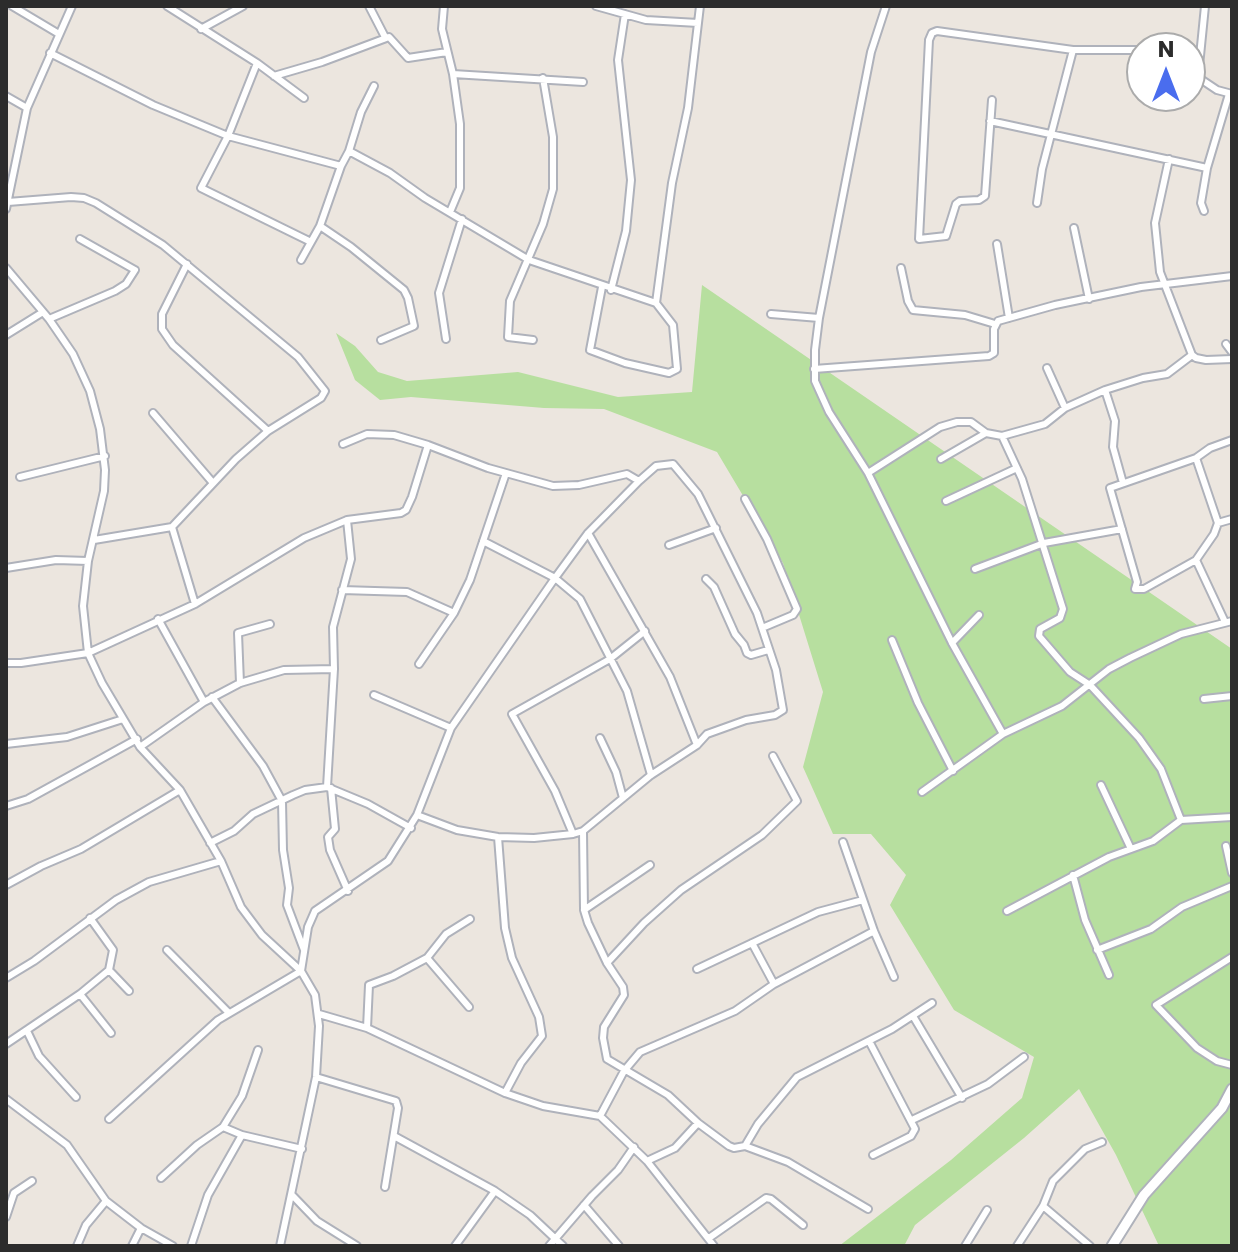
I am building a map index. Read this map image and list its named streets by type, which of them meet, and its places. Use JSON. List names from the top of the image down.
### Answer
{
  "north": "top"
}
